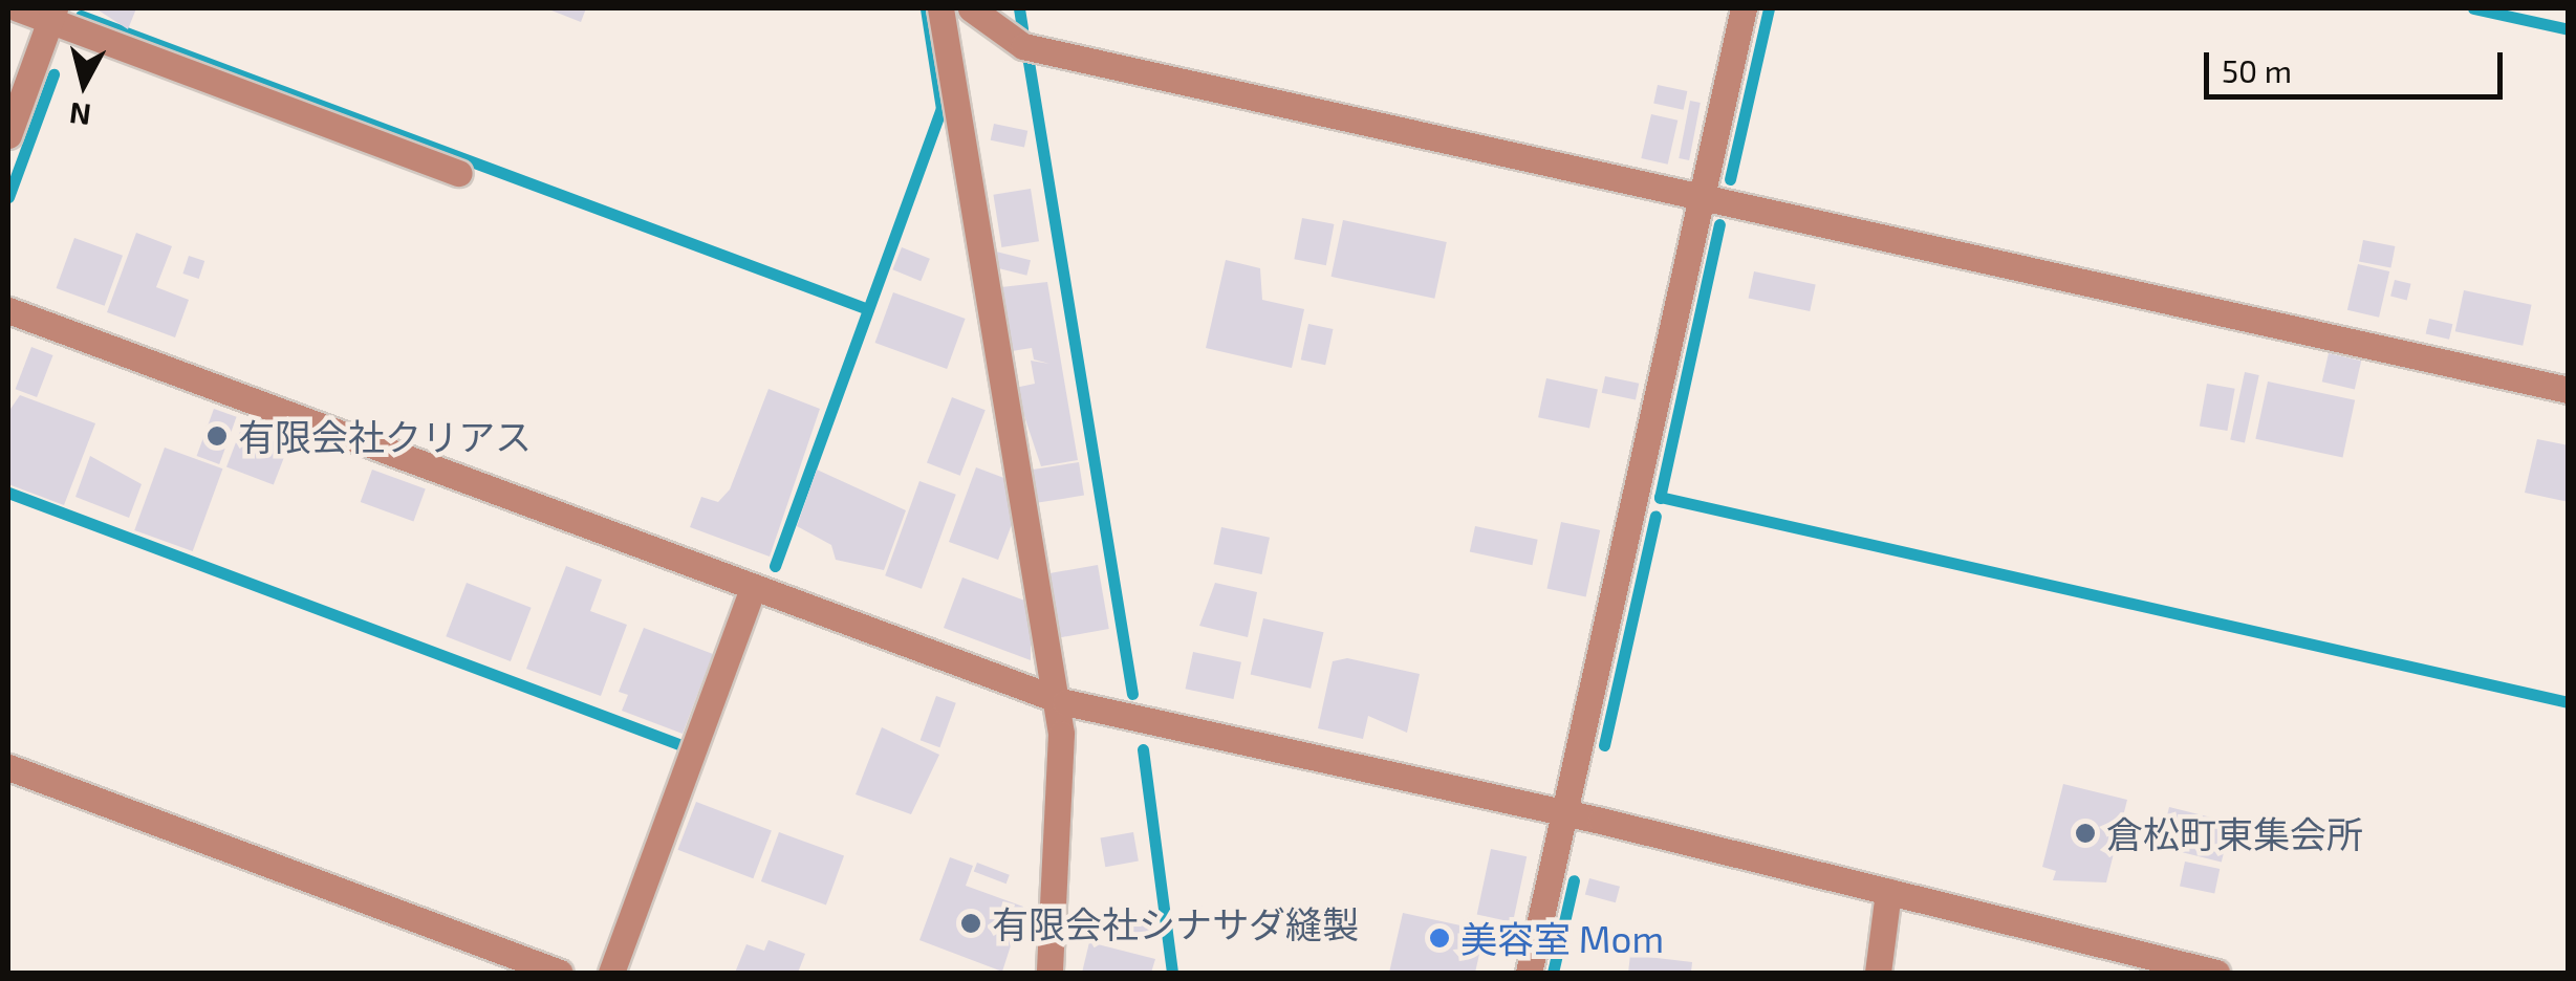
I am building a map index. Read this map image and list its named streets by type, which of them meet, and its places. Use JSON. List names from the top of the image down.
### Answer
{
  "places": [
    "有限会社クリアス",
    "倉松町東集会所",
    "有限会社シナサダ縫製",
    "美容室 Mom"
  ],
  "scale_bar": "50 m",
  "north": "bottom"
}
